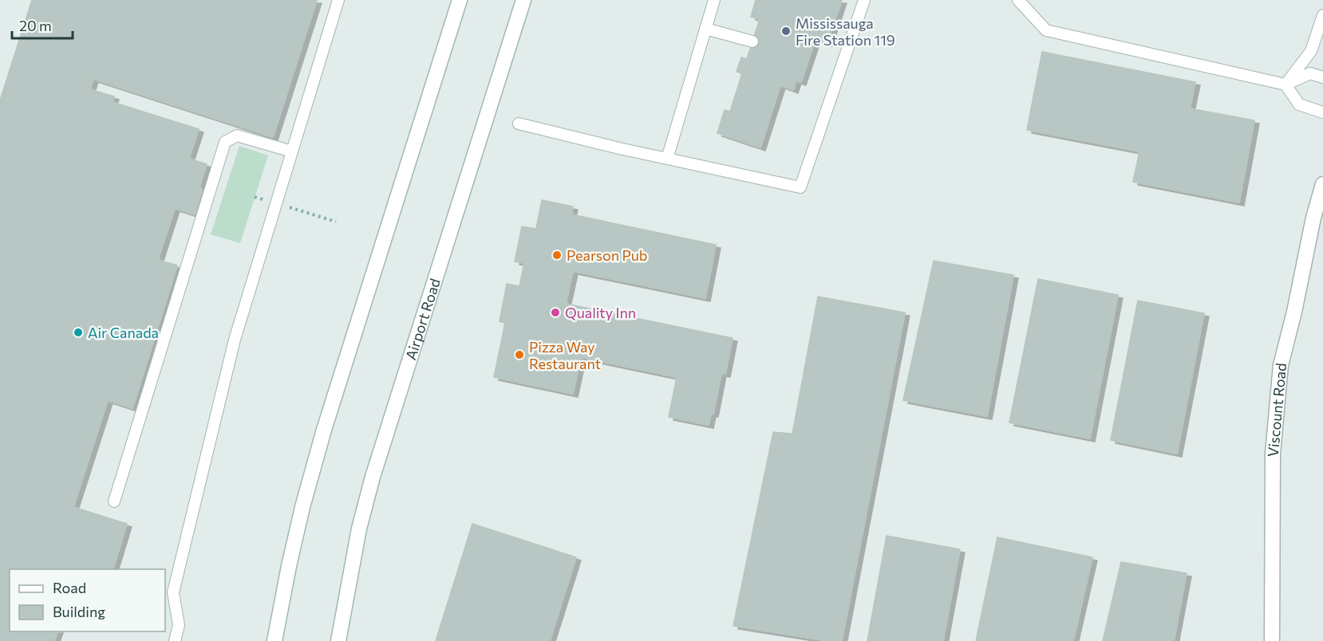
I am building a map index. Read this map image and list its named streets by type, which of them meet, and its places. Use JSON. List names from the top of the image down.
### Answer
{
  "streets": {
    "main road": ["Airport Road", "Viscount Road"]
  },
  "places": [
    "Mississauga Fire Station 119",
    "Pearson Pub",
    "Quality Inn",
    "Air Canada",
    "Pizza Way Restaurant"
  ],
  "legend": ["Road", "Building"],
  "scale_bar": "20 m"
}
